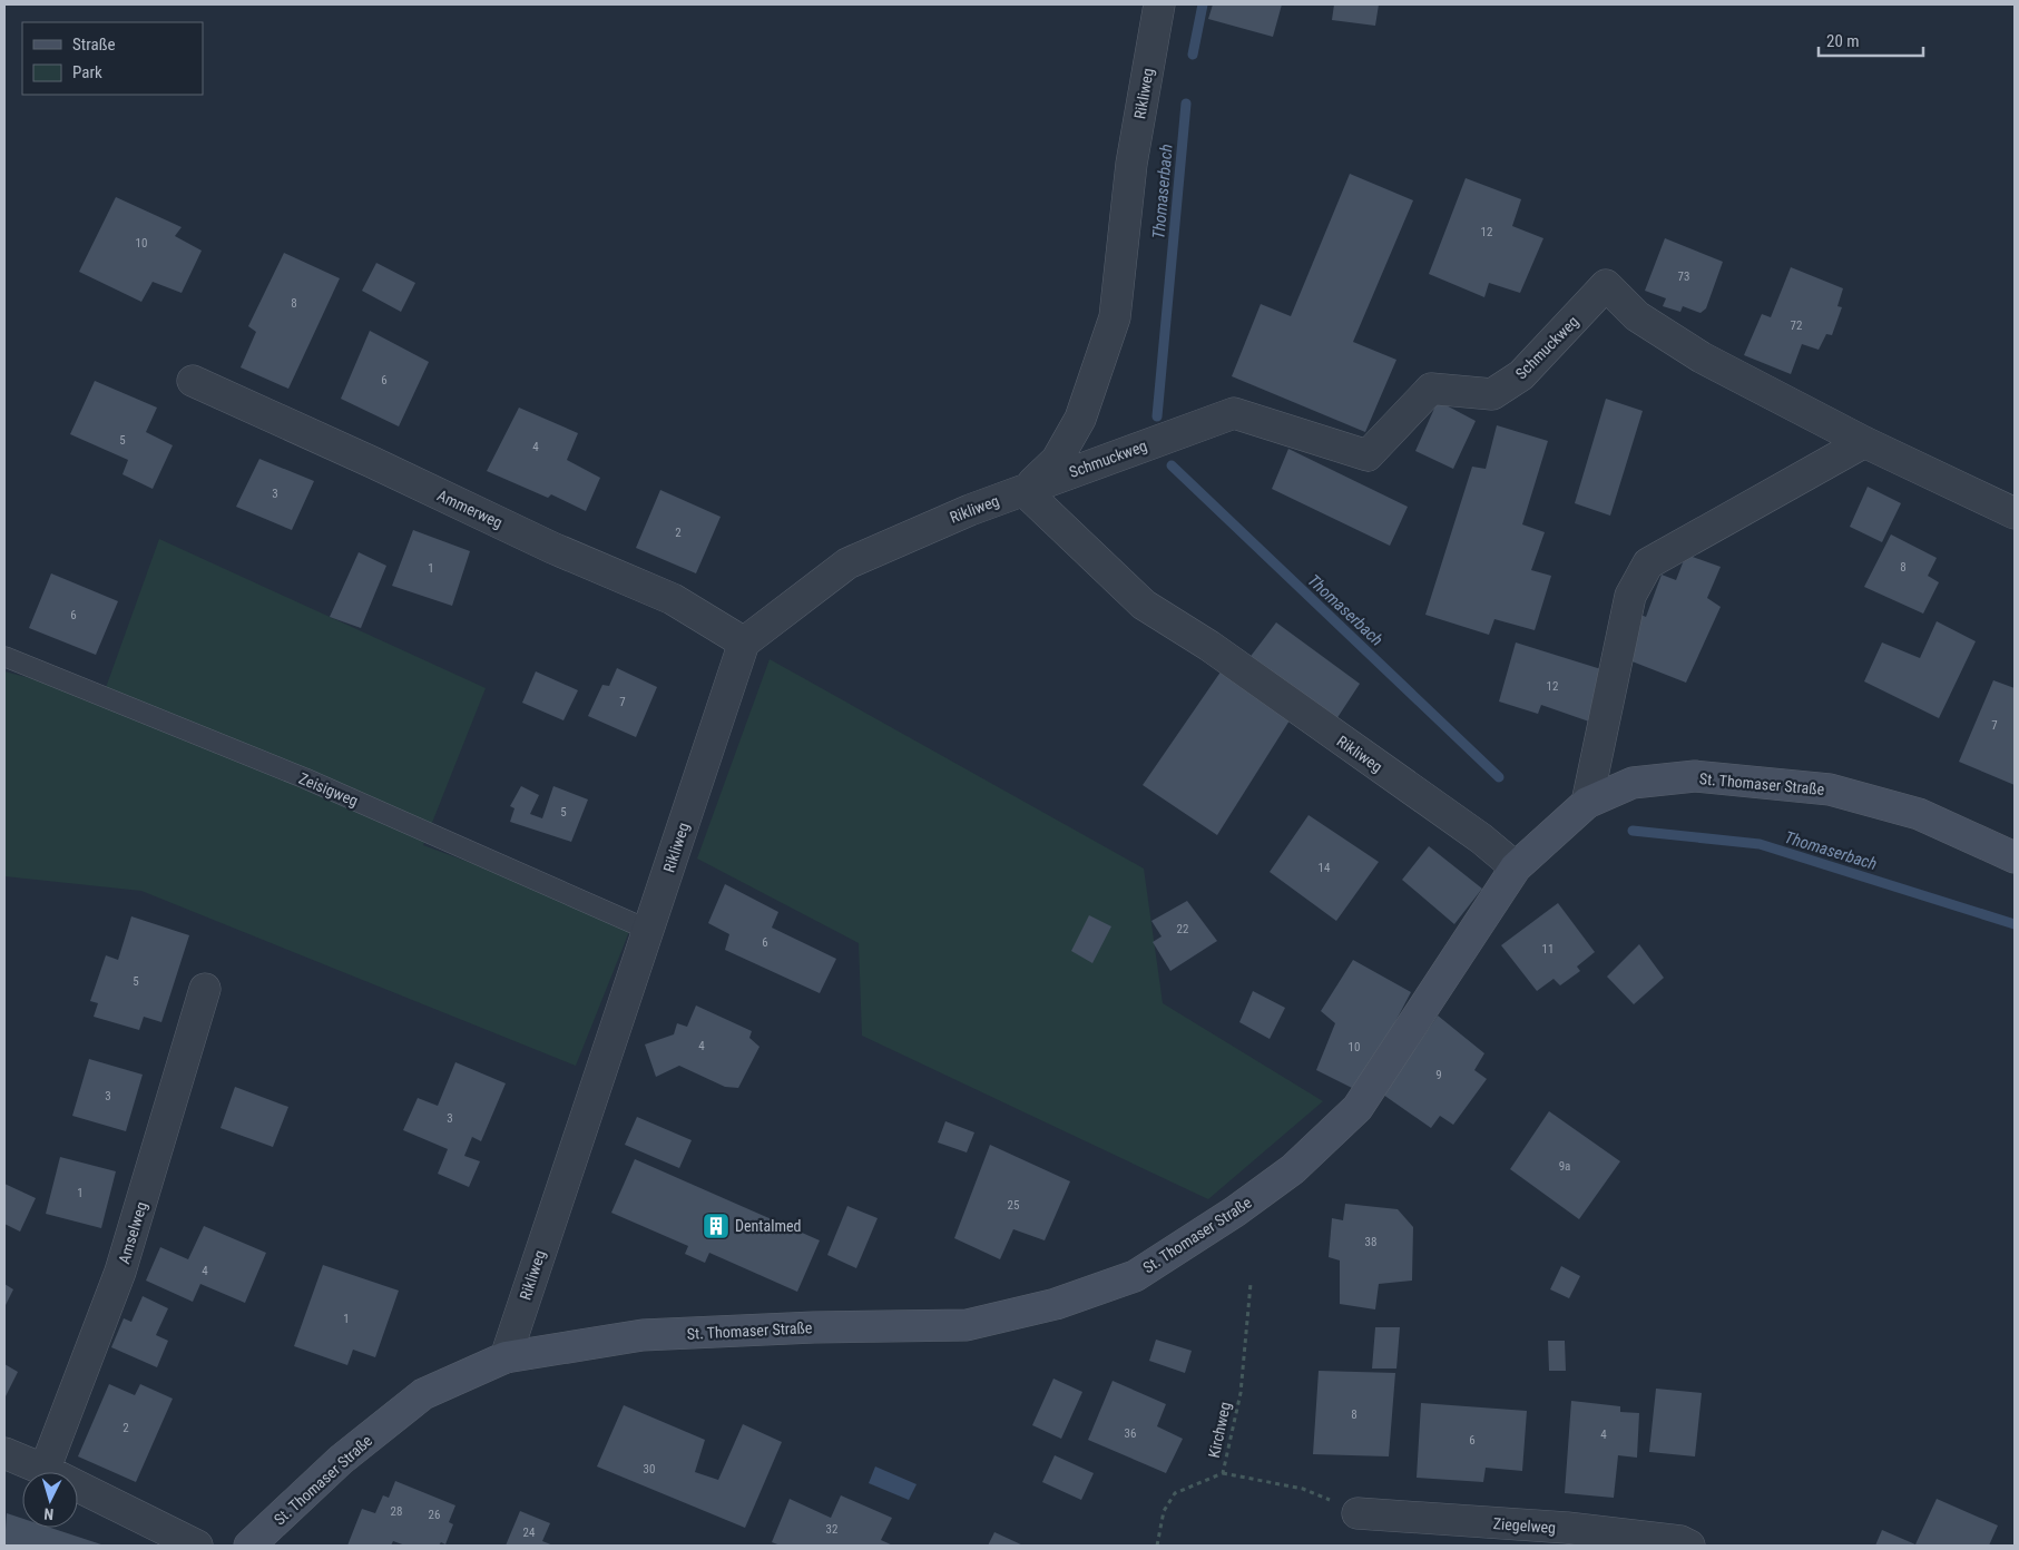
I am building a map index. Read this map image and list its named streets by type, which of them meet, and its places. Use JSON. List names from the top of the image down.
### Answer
{
  "streets": {
    "main road": ["St. Thomaser Straße"],
    "street": [
      "Rikliweg",
      "Schmuckweg",
      "Ammerweg",
      "Amselweg",
      "Ziegelweg"
    ],
    "lane": ["Zeisigweg"],
    "path": ["Kirchweg"]
  },
  "crossings": [
    ["Rikliweg", "Schmuckweg"],
    ["Rikliweg", "Ammerweg"],
    ["Rikliweg", "St. Thomaser Straße"],
    ["Rikliweg", "Zeisigweg"]
  ],
  "water": ["Thomaserbach"],
  "places": {
    "building": ["Dentalmed"]
  },
  "house_numbers": [
    "12",
    "10",
    "73",
    "8",
    "72",
    "6",
    "5",
    "4",
    "3",
    "2",
    "8",
    "1",
    "6",
    "12",
    "7",
    "7",
    "5",
    "14",
    "22",
    "6",
    "11",
    "5",
    "4",
    "10",
    "9",
    "3",
    "3",
    "9a",
    "1",
    "25",
    "38",
    "4",
    "1",
    "8",
    "2",
    "36",
    "4",
    "6",
    "30",
    "28",
    "26",
    "32",
    "24"
  ],
  "legend": ["Straße", "Park"],
  "scale_bar": "20 m",
  "north": "bottom"
}
